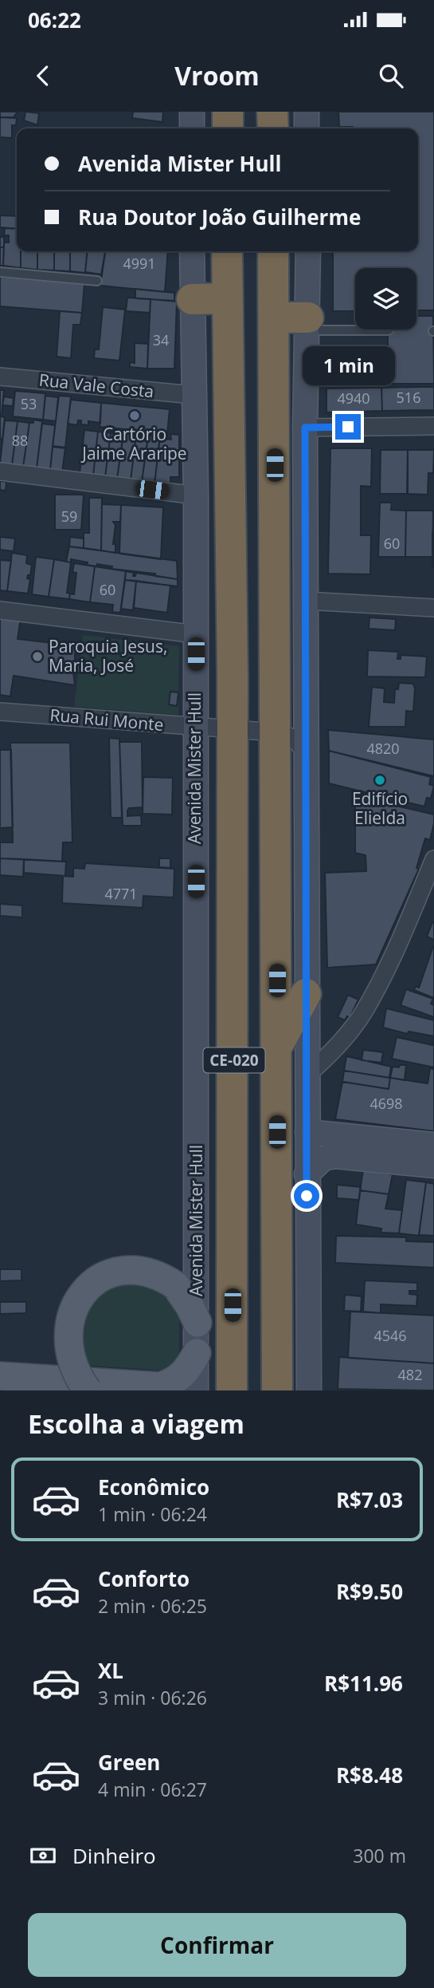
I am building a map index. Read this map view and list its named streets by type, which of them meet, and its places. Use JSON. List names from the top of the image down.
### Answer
{
  "streets": {
    "highway": ["CE-020"],
    "main road": ["Avenida Mister Hull"],
    "street": ["Rua Vale Costa", "Rua Rui Monte"]
  },
  "crossings": [
    ["Rua Vale Costa", "Avenida Mister Hull"],
    ["Rua Rui Monte", "Avenida Mister Hull"],
    ["Rua Rui Monte", "CE-020"]
  ],
  "places": ["Cartório Jaime Araripe", "Paroquia Jesus, Maria, José", "Edifício Elielda"],
  "house_numbers": [
    "4991",
    "34",
    "516",
    "4940",
    "53",
    "88",
    "59",
    "60",
    "60",
    "4820",
    "4771",
    "4698",
    "4546",
    "482"
  ],
  "page": {
    "status": "06:22",
    "header": "Vroom",
    "banner": ["Avenida Mister Hull", "Rua Doutor João Guilherme"],
    "bubble": "1 min",
    "heading": "Escolha a viagem",
    "list": [
      {
        "name": "Econômico",
        "note": "1 min · 06:24",
        "value": "R$7.03"
      },
      {
        "name": "Conforto",
        "note": "2 min · 06:25",
        "value": "R$9.50"
      },
      {
        "name": "XL",
        "note": "3 min · 06:26",
        "value": "R$11.96"
      },
      {
        "name": "Green",
        "note": "4 min · 06:27",
        "value": "R$8.48"
      }
    ],
    "pay": ["Dinheiro", "300 m"],
    "buttons": "Confirmar"
  }
}
